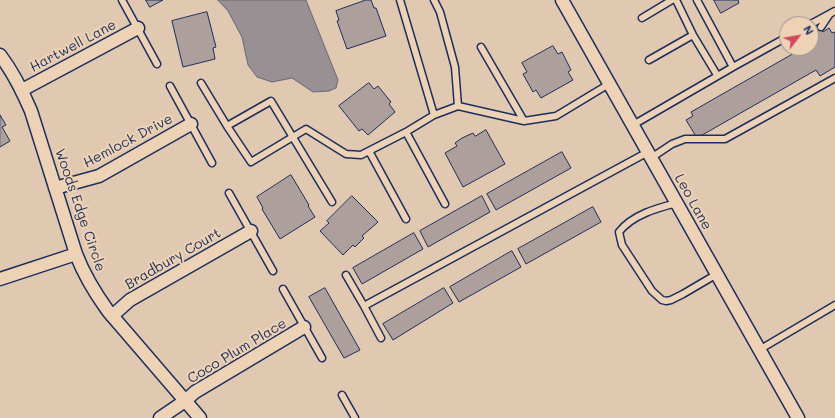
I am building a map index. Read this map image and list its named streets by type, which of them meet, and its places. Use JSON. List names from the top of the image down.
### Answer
{
  "streets": {
    "street": [
      "Hartwell Lane",
      "Hemlock Drive",
      "Leo Lane",
      "Woods Edge Circle",
      "Bradbury Court",
      "Coco Plum Place"
    ]
  },
  "crossings": [
    ["Hartwell Lane", "Woods Edge Circle"],
    ["Hemlock Drive", "Woods Edge Circle"],
    ["Woods Edge Circle", "Bradbury Court"],
    ["Woods Edge Circle", "Coco Plum Place"]
  ],
  "north": "top right"
}
